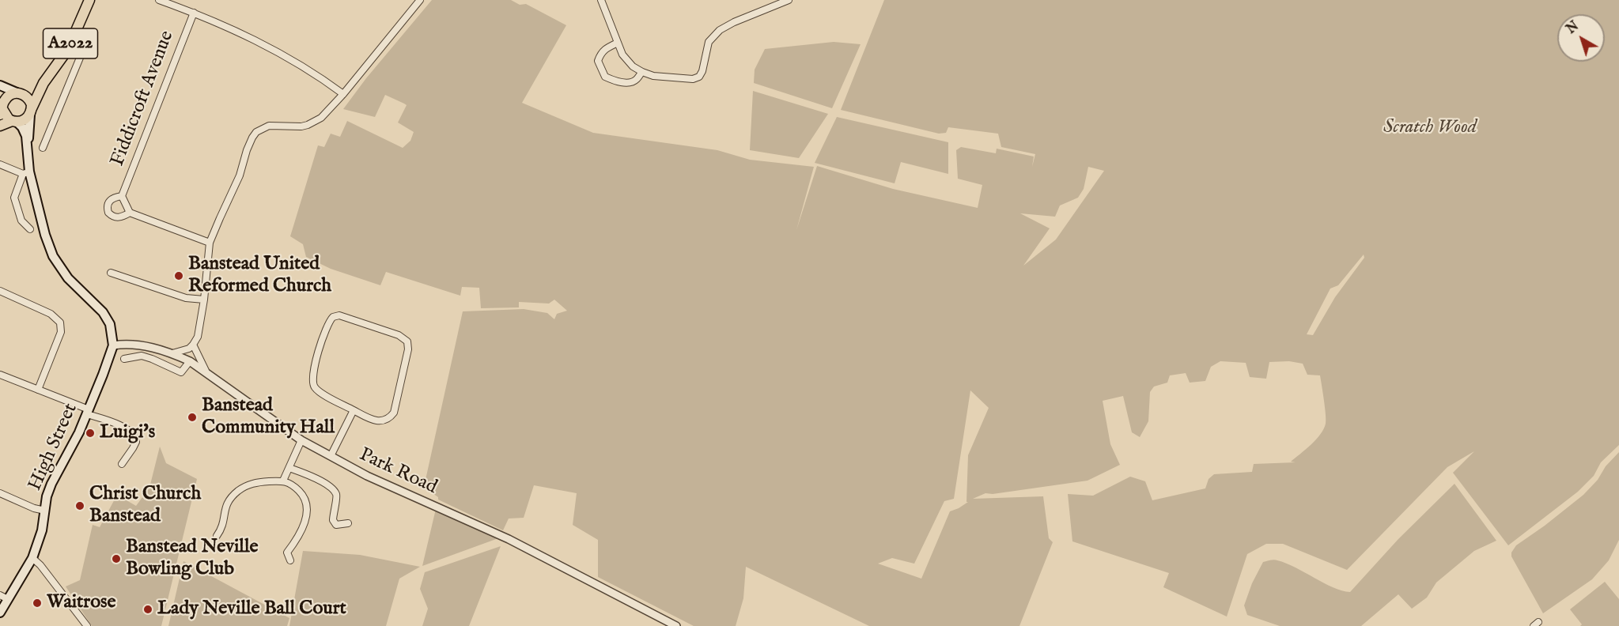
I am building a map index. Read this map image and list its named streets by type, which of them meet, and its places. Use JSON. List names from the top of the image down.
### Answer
{
  "streets": {
    "main road": ["A2022", "High Street"],
    "street": ["Fiddicroft Avenue", "Park Road"]
  },
  "crossings": [
    ["High Street", "Park Road"]
  ],
  "parks": ["Scratch Wood"],
  "places": [
    "Banstead United Reformed Church",
    "Banstead Community Hall",
    "Luigi's",
    "Christ Church Banstead",
    "Banstead Neville Bowling Club",
    "Waitrose",
    "Lady Neville Ball Court"
  ],
  "north": "top left"
}
